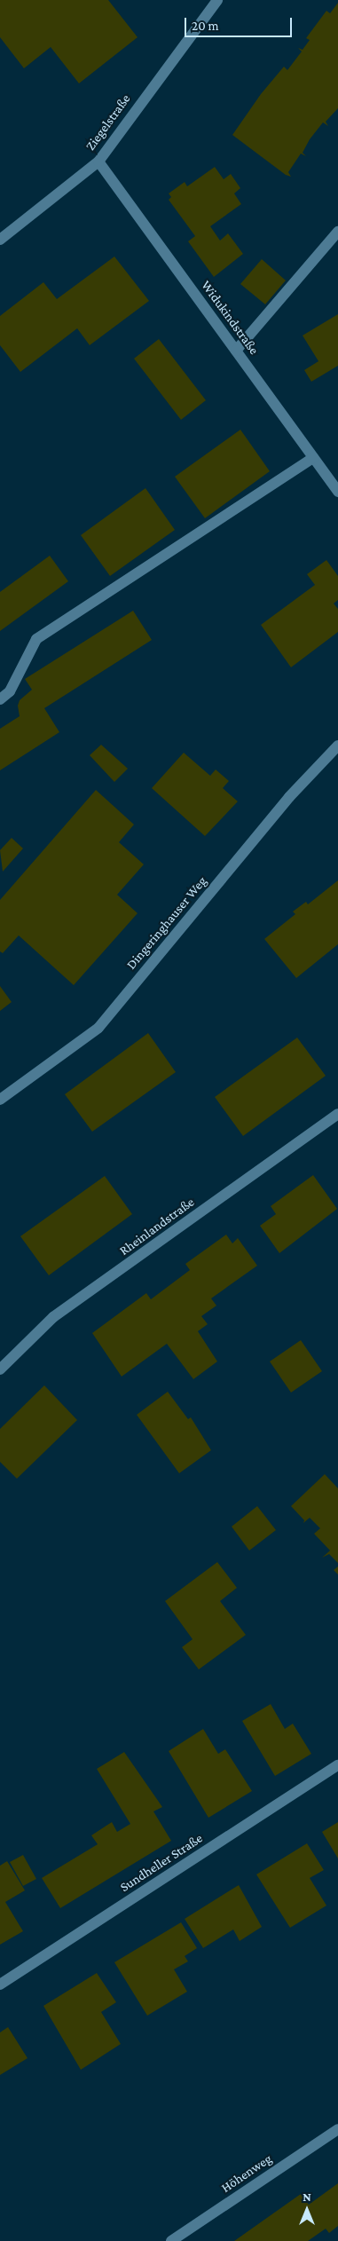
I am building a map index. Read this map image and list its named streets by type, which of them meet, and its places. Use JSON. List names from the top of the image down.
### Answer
{
  "streets": {
    "street": [
      "Ziegelstraße",
      "Widukindstraße",
      "Dingeringhauser Weg",
      "Rheinlandstraße",
      "Sundheller Straße",
      "Höhenweg"
    ]
  },
  "crossings": [
    ["Ziegelstraße", "Widukindstraße"]
  ],
  "scale_bar": "20 m",
  "north": "top"
}
